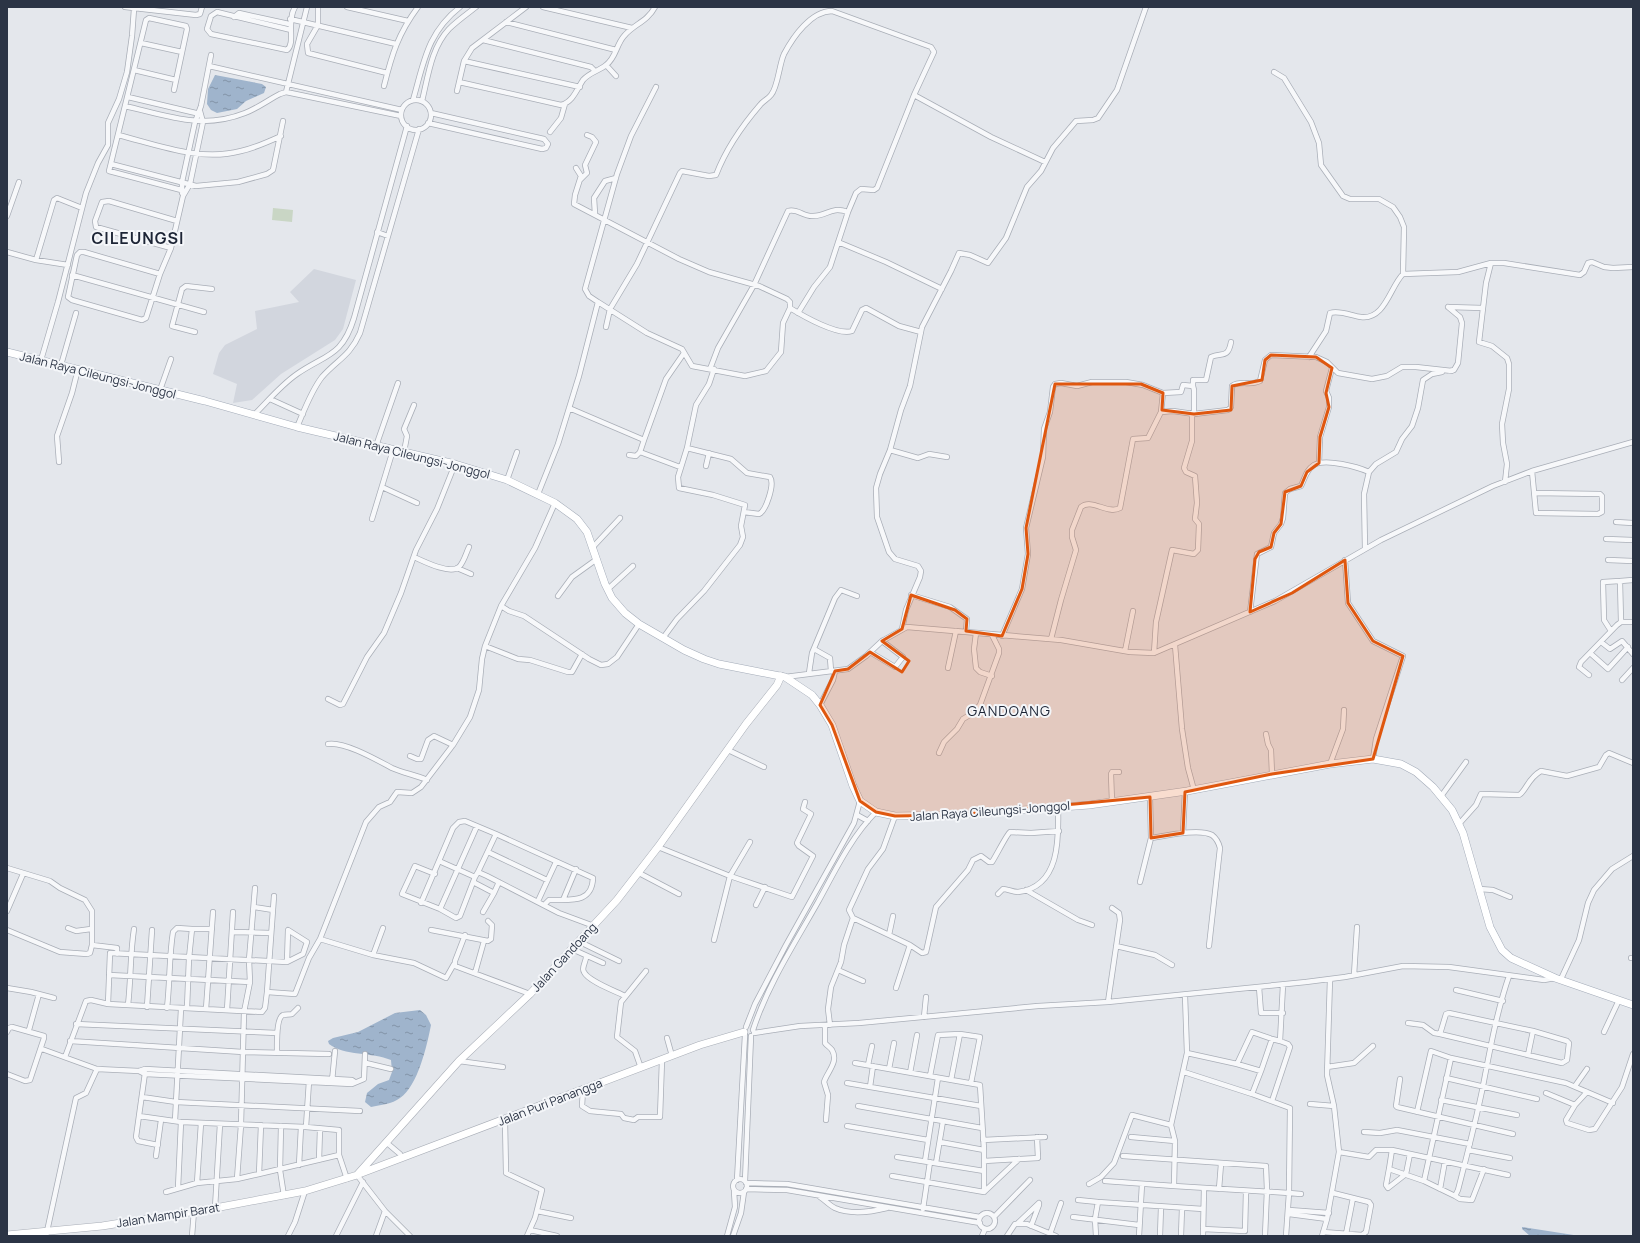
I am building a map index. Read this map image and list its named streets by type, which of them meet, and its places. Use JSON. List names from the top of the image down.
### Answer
{
  "streets": {
    "main road": [
      "Jalan Raya Cileungsi-Jonggol",
      "Jalan Gandoang",
      "Jalan Puri Panangga",
      "Jalan Mampir Barat"
    ]
  },
  "crossings": [
    ["Jalan Raya Cileungsi-Jonggol", "Jalan Gandoang"],
    ["Jalan Gandoang", "Jalan Puri Panangga"],
    ["Jalan Gandoang", "Jalan Mampir Barat"]
  ],
  "districts": ["CILEUNGSI", "GANDOANG"]
}
